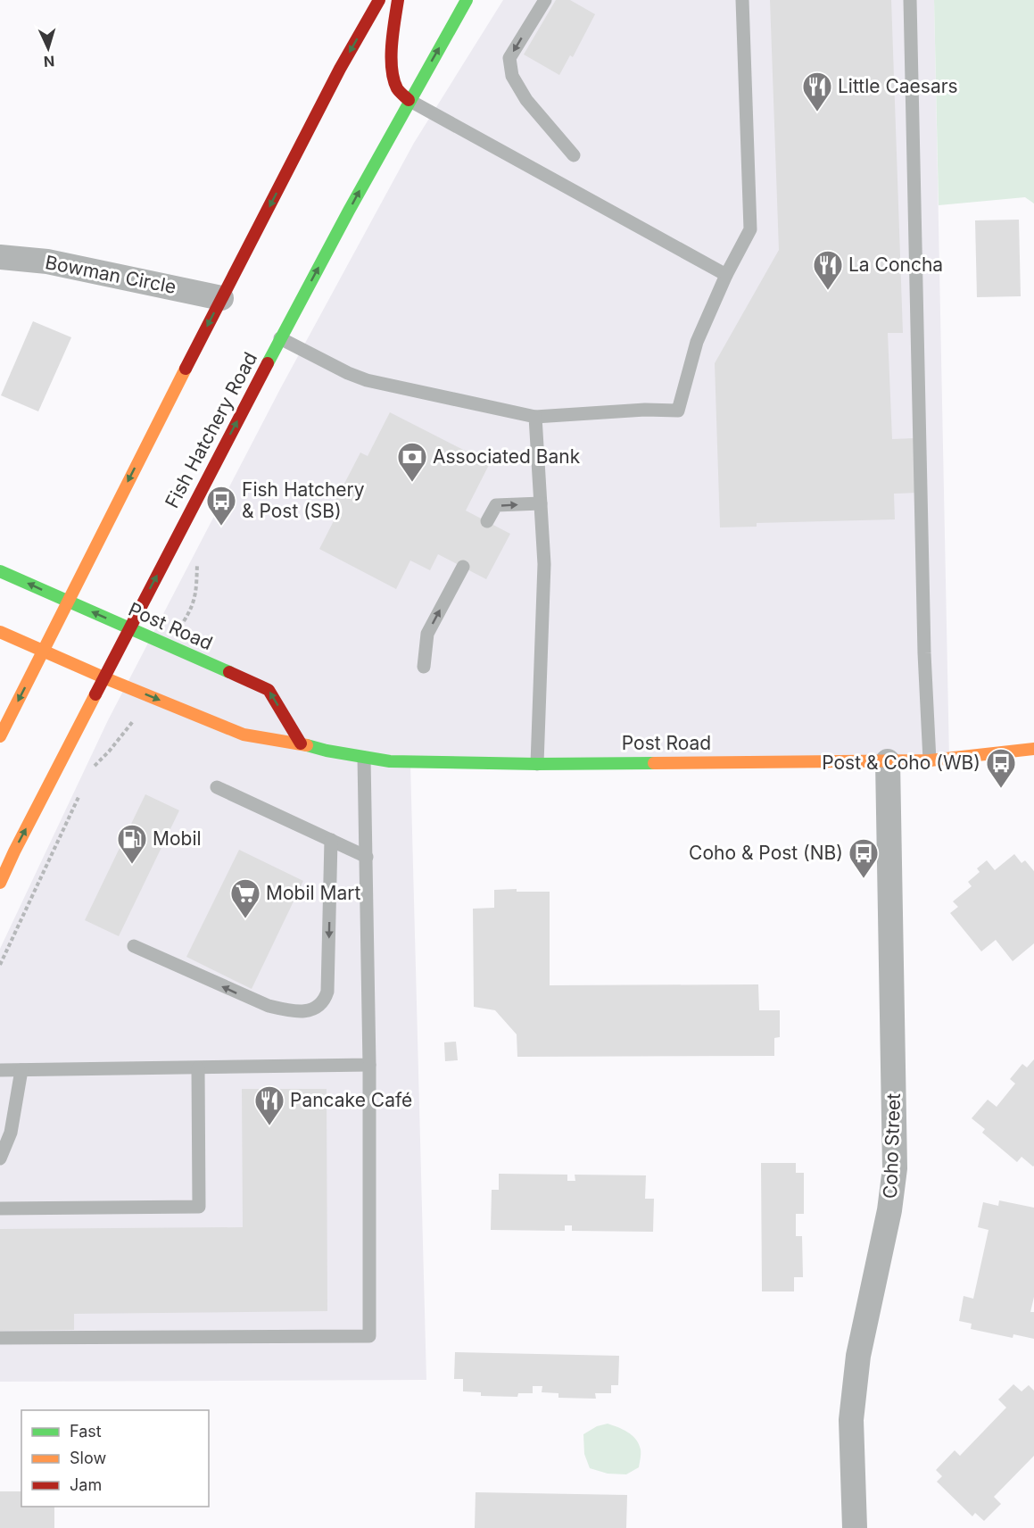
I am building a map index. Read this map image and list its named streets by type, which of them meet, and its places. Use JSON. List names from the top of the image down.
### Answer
{
  "streets": {
    "main road": ["Fish Hatchery Road", "Post Road"],
    "street": ["Bowman Circle", "Coho Street"]
  },
  "crossings": [
    ["Fish Hatchery Road", "Post Road"],
    ["Post Road", "Coho Street"]
  ],
  "places": {
    "restaurant": ["Little Caesars", "La Concha", "Pancake Café"],
    "bank": ["Associated Bank"],
    "bus stop": ["Fish Hatchery & Post (SB)", "Post & Coho (WB)", "Coho & Post (NB)"],
    "fuel station": ["Mobil"],
    "supermarket": ["Mobil Mart"]
  },
  "legend": ["Fast", "Slow", "Jam"],
  "north": "bottom"
}
